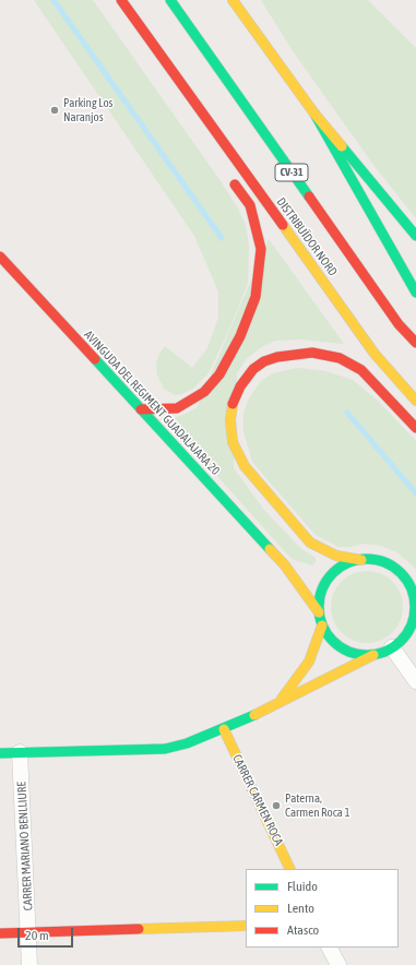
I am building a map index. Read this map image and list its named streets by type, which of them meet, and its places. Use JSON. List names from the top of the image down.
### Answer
{
  "streets": {
    "main road": [
      "CV-31",
      "DISTRIBUÏDOR NORD",
      "AVINGUDA DEL REGIMENT GUADALAJARA 20",
      "CARRER CARMEN ROCA"
    ],
    "street": ["CARRER MARIANO BENLLIURE"]
  },
  "places": ["Parking Los Naranjos", "Paterna, Carmen Roca 1"],
  "legend": ["Fluido", "Lento", "Atasco"],
  "scale_bar": "20 m"
}
